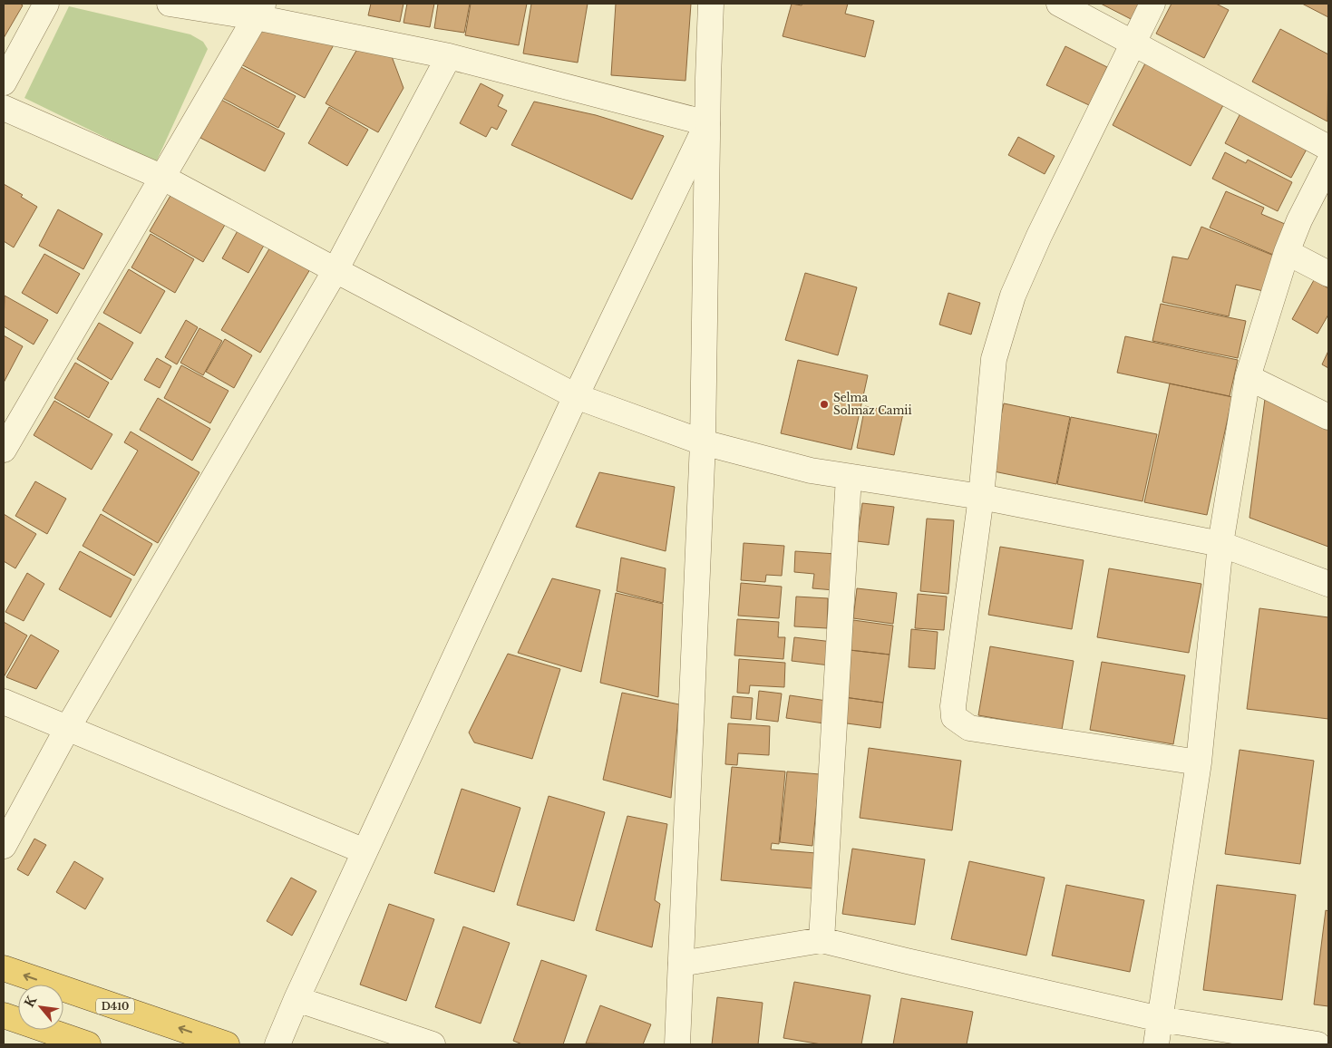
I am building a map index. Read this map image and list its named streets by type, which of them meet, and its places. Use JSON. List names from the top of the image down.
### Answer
{
  "streets": {
    "highway": ["D410"]
  },
  "places": ["Selma Solmaz Camii"],
  "north": "top left"
}
